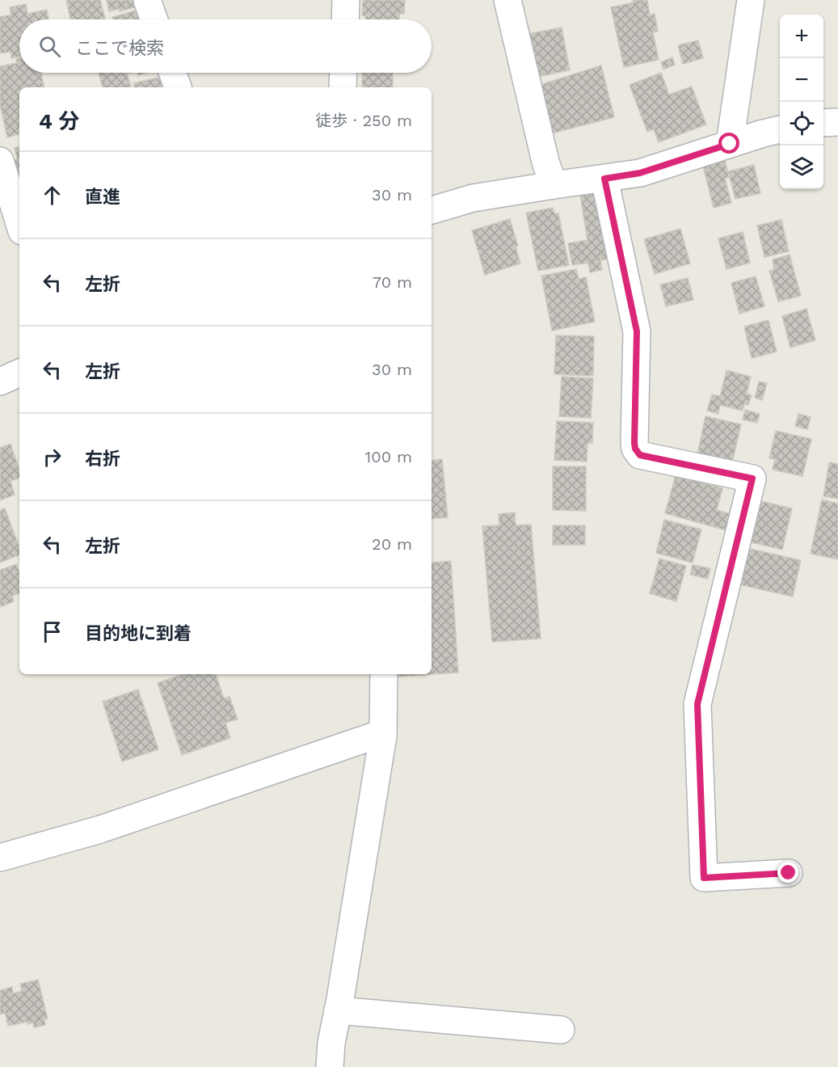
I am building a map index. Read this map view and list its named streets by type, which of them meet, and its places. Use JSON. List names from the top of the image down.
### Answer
{
  "page": {
    "map_buttons": ["+", "−"],
    "search": "ここで検索",
    "heading": ["4 分", "徒歩 · 250 m"],
    "list": [
      ["直進", "30 m"],
      ["左折", "70 m"],
      ["左折", "30 m"],
      ["右折", "100 m"],
      ["左折", "20 m"],
      "目的地に到着"
    ]
  }
}
